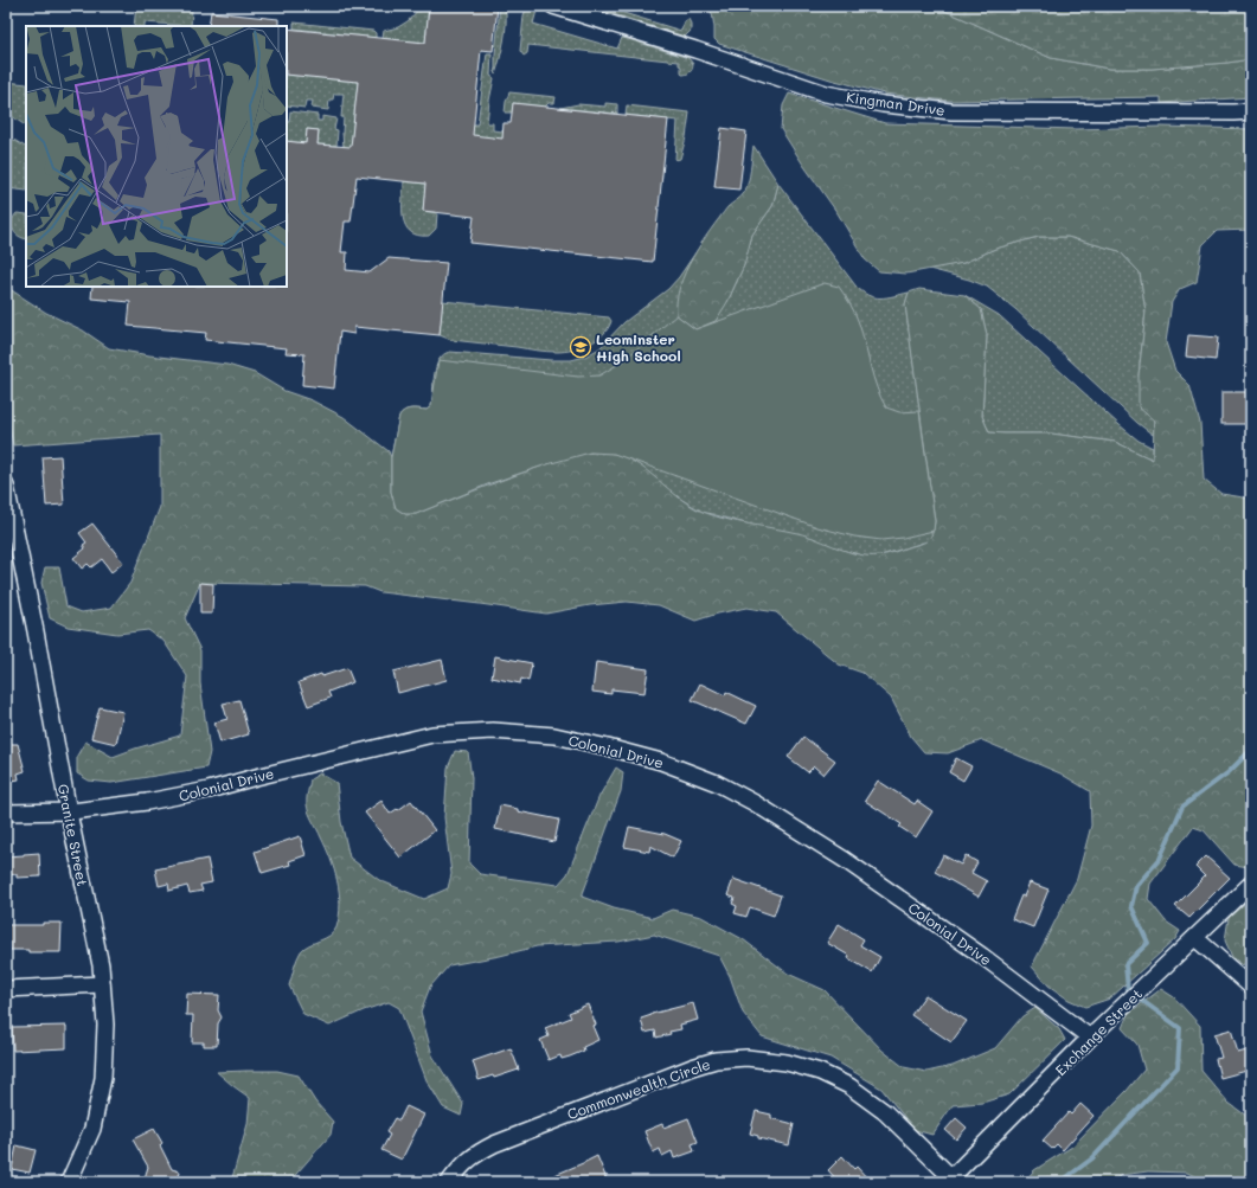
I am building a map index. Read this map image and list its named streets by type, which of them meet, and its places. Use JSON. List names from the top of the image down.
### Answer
{
  "streets": {
    "street": [
      "Kingman Drive",
      "Colonial Drive",
      "Granite Street",
      "Exchange Street",
      "Commonwealth Circle"
    ]
  },
  "crossings": [
    ["Colonial Drive", "Granite Street"],
    ["Colonial Drive", "Exchange Street"],
    ["Exchange Street", "Commonwealth Circle"]
  ],
  "places": {
    "school or university": ["Leominster High School"]
  }
}
